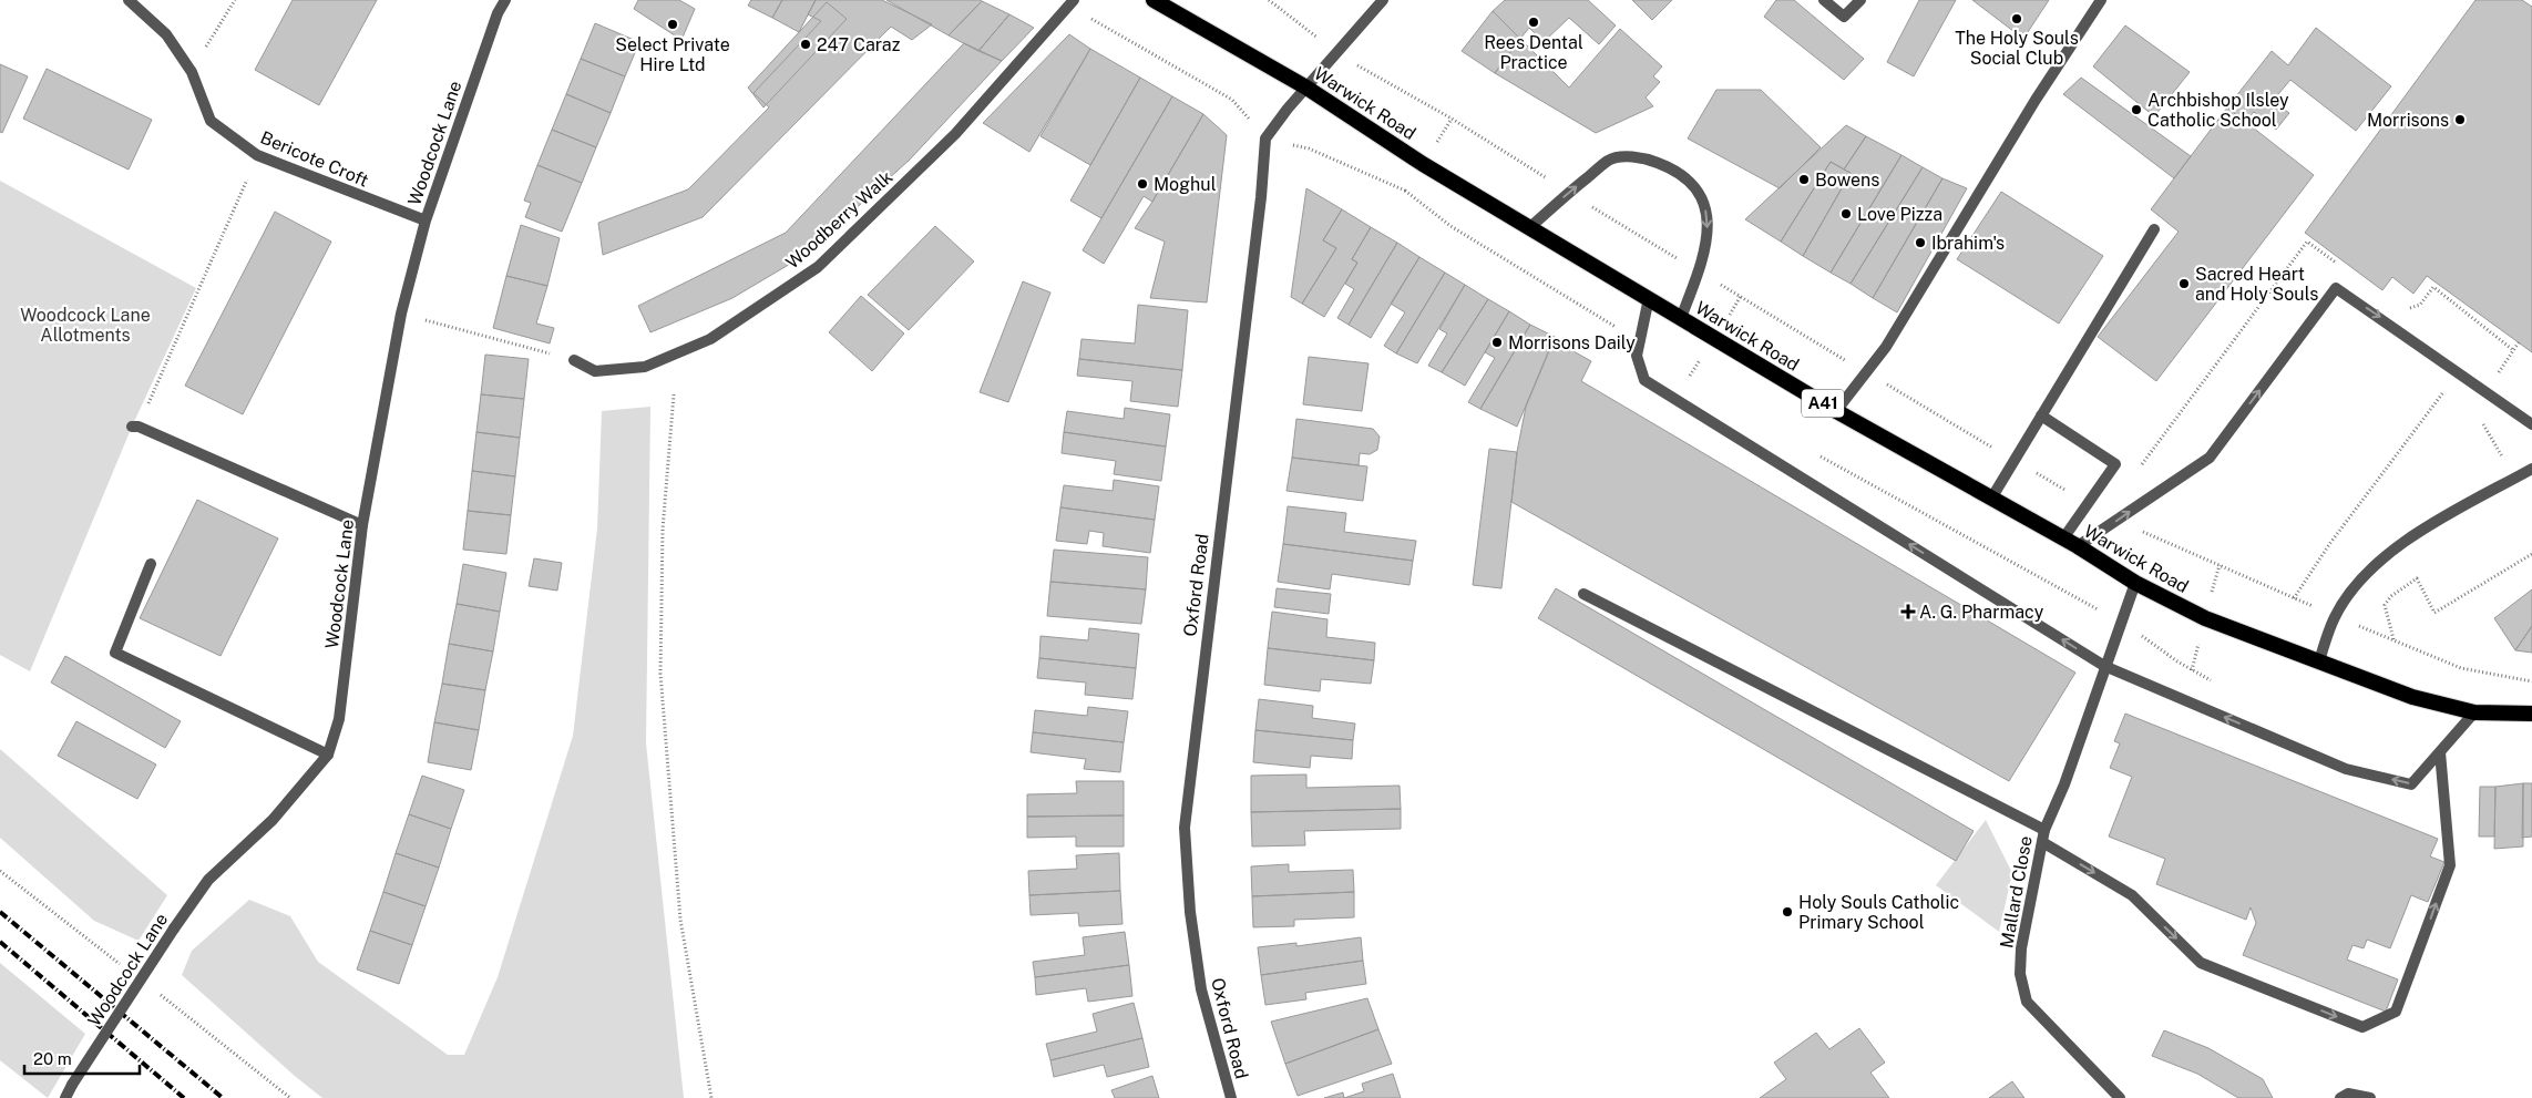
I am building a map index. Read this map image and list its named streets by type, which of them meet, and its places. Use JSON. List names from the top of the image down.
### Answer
{
  "streets": {
    "highway": ["Warwick Road", "A41"],
    "street": [
      "Woodcock Lane",
      "Bericote Croft",
      "Woodberry Walk",
      "Oxford Road",
      "Mallard Close"
    ]
  },
  "crossings": [
    ["Warwick Road", "Mallard Close"],
    ["Woodcock Lane", "Bericote Croft"]
  ],
  "parks": ["Woodcock Lane Allotments"],
  "places": {
    "other": [
      "The Holy Souls Social Club",
      "Rees Dental Practice",
      "Select Private Hire Ltd",
      "247 Caraz",
      "Archbishop Ilsley Catholic School",
      "Morrisons",
      "Bowens",
      "Moghul",
      "Love Pizza",
      "Ibrahim's",
      "Sacred Heart and Holy Souls",
      "Morrisons Daily",
      "Holy Souls Catholic Primary School"
    ],
    "health": ["A. G. Pharmacy"]
  },
  "scale_bar": "20 m"
}
